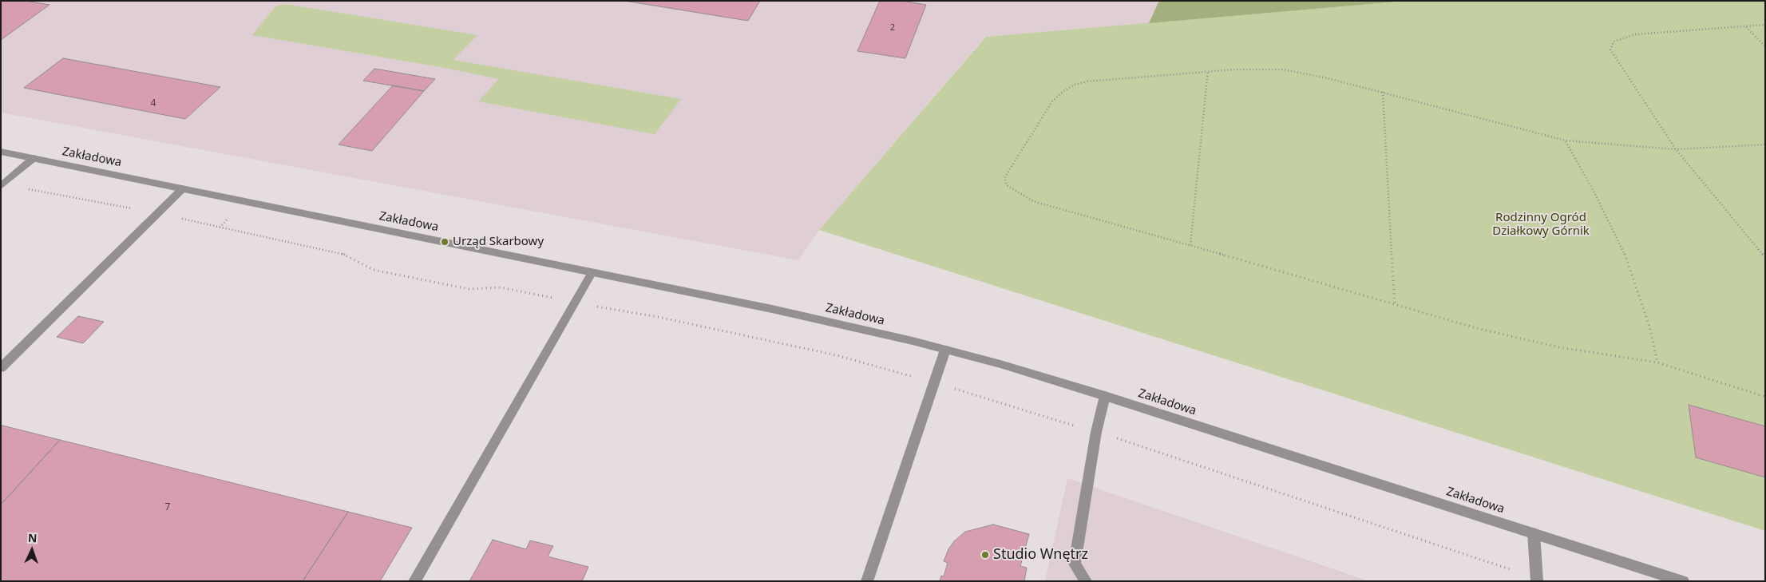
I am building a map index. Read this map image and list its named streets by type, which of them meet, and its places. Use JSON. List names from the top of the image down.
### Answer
{
  "streets": {
    "street": ["Zakładowa"]
  },
  "parks": ["Rodzinny Ogród Działkowy Górnik"],
  "places": ["Urząd Skarbowy", "Studio Wnętrz"],
  "house_numbers": ["2", "4", "7"],
  "north": "top"
}
